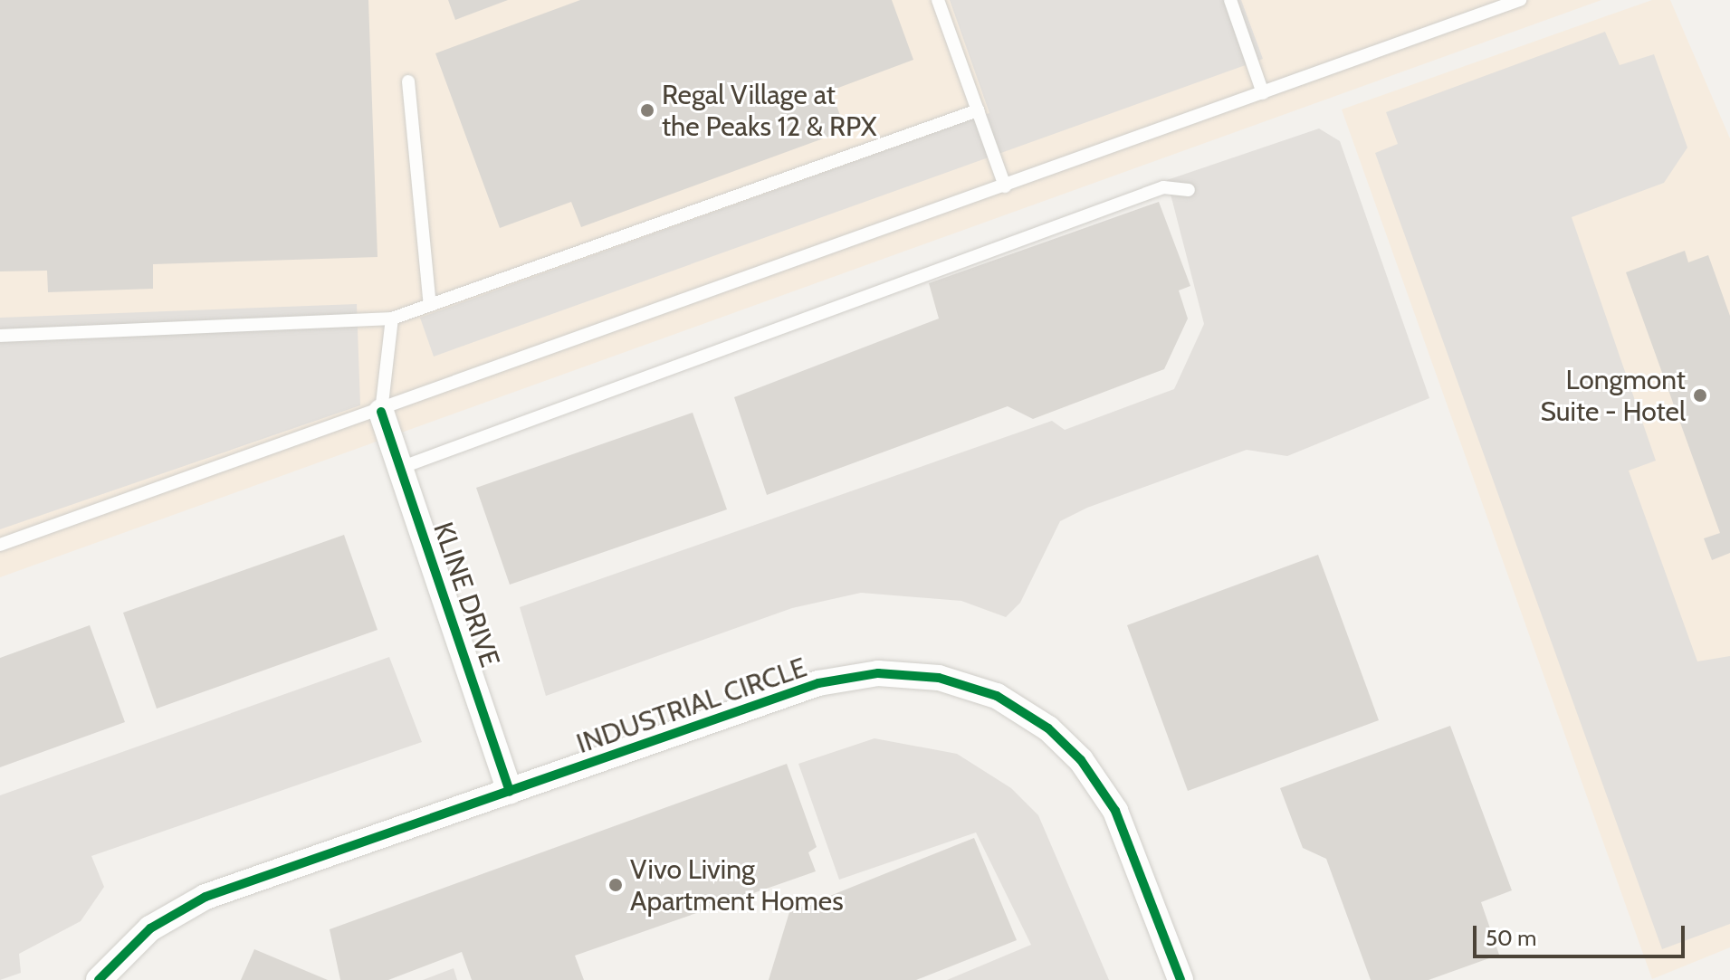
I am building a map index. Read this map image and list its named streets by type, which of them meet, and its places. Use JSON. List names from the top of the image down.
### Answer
{
  "streets": {
    "street": ["KLINE DRIVE", "INDUSTRIAL CIRCLE"]
  },
  "crossings": [
    ["KLINE DRIVE", "INDUSTRIAL CIRCLE"]
  ],
  "places": ["Regal Village at the Peaks 12 & RPX", "Longmont Suite - Hotel", "Vivo Living Apartment Homes"],
  "scale_bar": "50 m"
}
